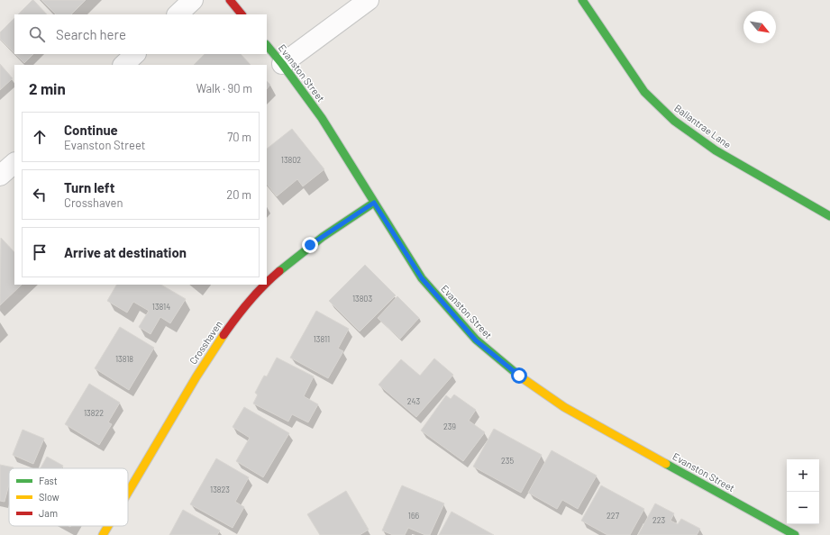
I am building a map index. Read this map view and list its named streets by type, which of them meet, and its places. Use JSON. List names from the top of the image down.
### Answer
{
  "streets": {
    "street": ["Evanston Street", "Ballantrae Lane", "Crosshaven"]
  },
  "crossings": [
    ["Evanston Street", "Crosshaven"]
  ],
  "house_numbers": [
    "13802",
    "13803",
    "13814",
    "13811",
    "13818",
    "243",
    "13822",
    "239",
    "235",
    "13823",
    "166",
    "227",
    "223"
  ],
  "legend": ["Fast", "Slow", "Jam"],
  "north": "bottom right",
  "page": {
    "search": "Search here",
    "heading": ["2 min", "Walk · 90 m"],
    "list": [
      ["Continue", "Evanston Street", "70 m"],
      ["Turn left", "Crosshaven", "20 m"],
      "Arrive at destination"
    ],
    "map_buttons": ["+", "−"]
  }
}
